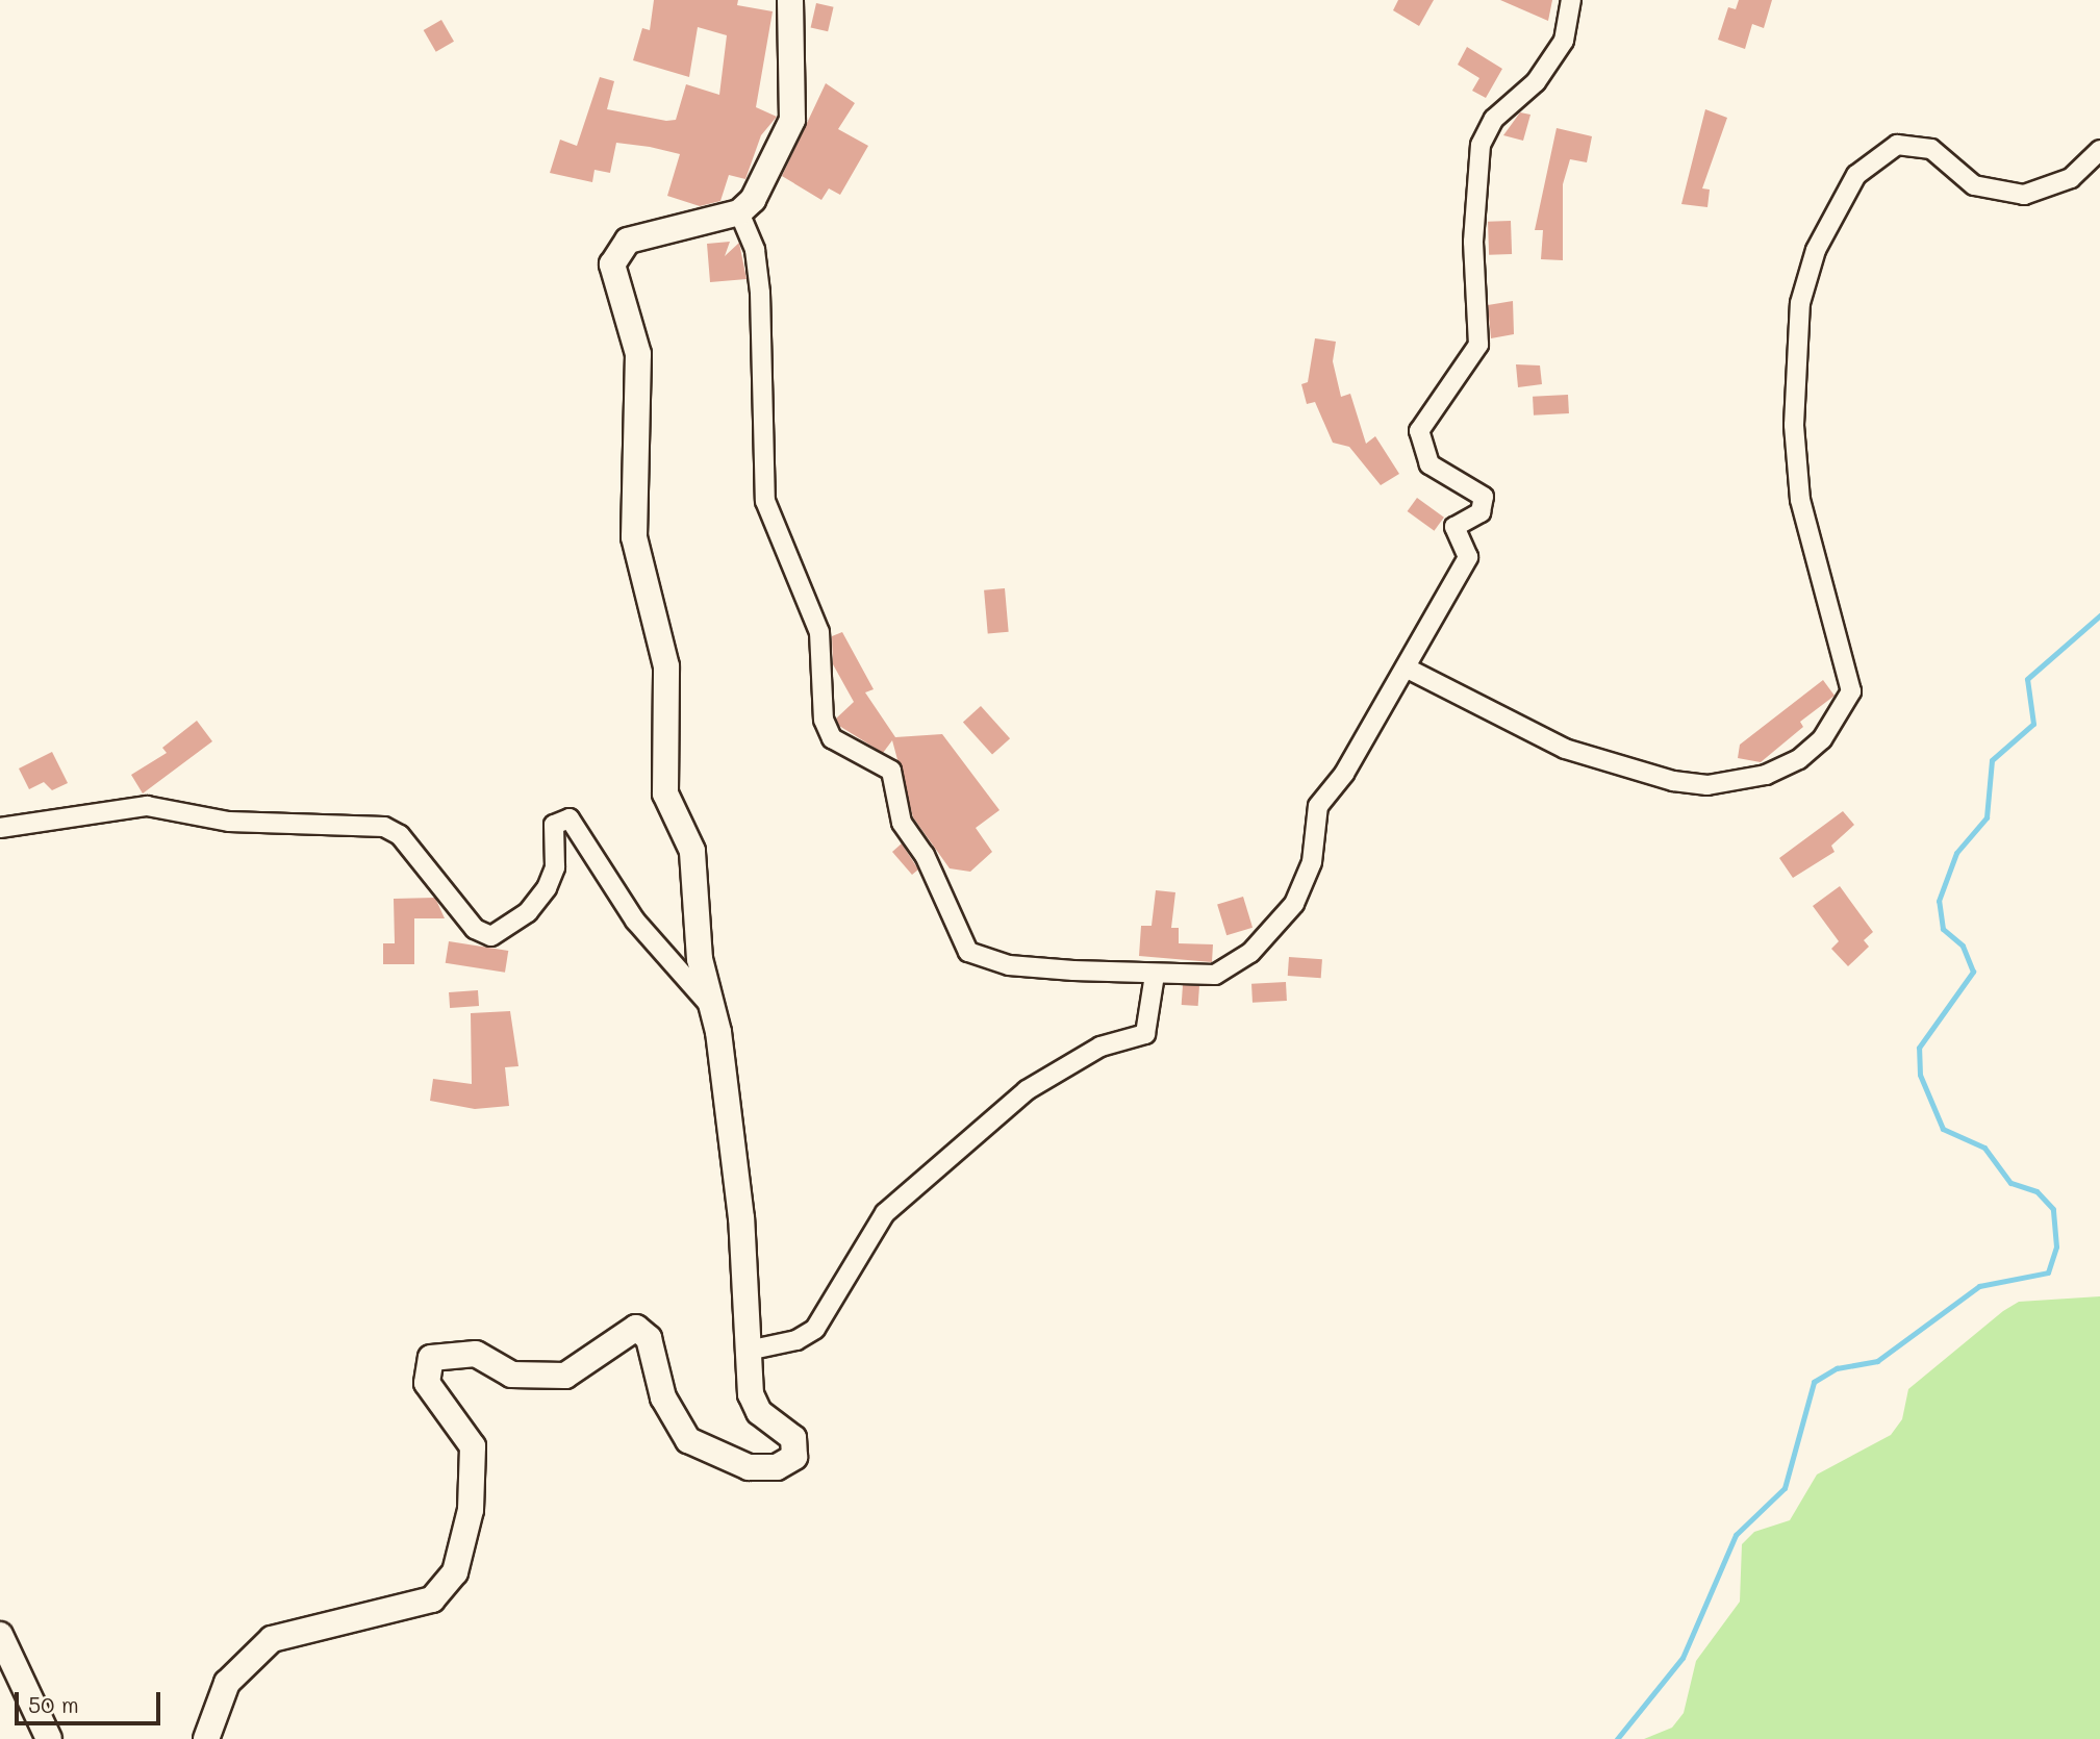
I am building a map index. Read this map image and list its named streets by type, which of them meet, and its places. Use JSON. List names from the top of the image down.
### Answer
{
  "scale_bar": "50 m"
}
